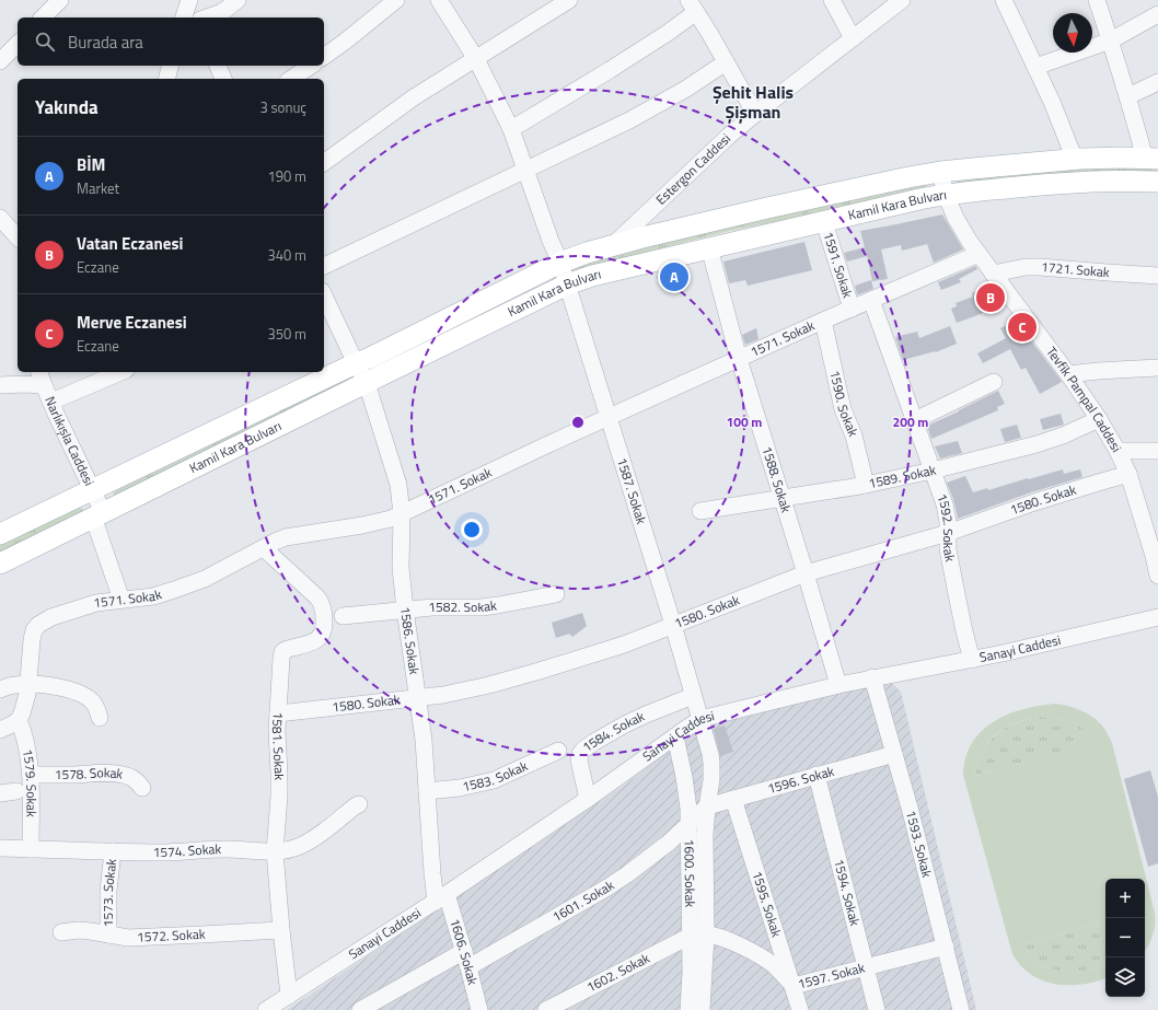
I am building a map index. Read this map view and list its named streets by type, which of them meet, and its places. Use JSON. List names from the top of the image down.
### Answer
{
  "streets": {
    "main road": ["Kamil Kara Bulvarı"],
    "street": [
      "Estergon Caddesi",
      "1591. Sokak",
      "1721. Sokak",
      "1571. Sokak",
      "Tevfik Pampal Caddesi",
      "1590. Sokak",
      "Narlıkışla Caddesi",
      "1589. Sokak",
      "1588. Sokak",
      "1587. Sokak",
      "1580. Sokak",
      "1592. Sokak",
      "1582. Sokak",
      "1586. Sokak",
      "Sanayi Caddesi",
      "1584. Sokak",
      "1581. Sokak",
      "1578. Sokak",
      "1583. Sokak",
      "1596. Sokak",
      "1579. Sokak",
      "1593. Sokak",
      "1574. Sokak",
      "1600. Sokak",
      "1573. Sokak",
      "1594. Sokak",
      "1601. Sokak",
      "1595. Sokak",
      "1572. Sokak",
      "1606. Sokak",
      "1602. Sokak",
      "1597. Sokak"
    ]
  },
  "crossings": [
    ["Estergon Caddesi", "Kamil Kara Bulvarı"],
    ["Kamil Kara Bulvarı", "1591. Sokak"],
    ["Kamil Kara Bulvarı", "Tevfik Pampal Caddesi"],
    ["Kamil Kara Bulvarı", "Narlıkışla Caddesi"],
    ["Kamil Kara Bulvarı", "1588. Sokak"],
    ["Kamil Kara Bulvarı", "1587. Sokak"],
    ["Kamil Kara Bulvarı", "1586. Sokak"],
    ["1591. Sokak", "1571. Sokak"],
    ["1721. Sokak", "Tevfik Pampal Caddesi"],
    ["1571. Sokak", "Tevfik Pampal Caddesi"],
    ["1571. Sokak", "1590. Sokak"],
    ["1571. Sokak", "Narlıkışla Caddesi"],
    ["1571. Sokak", "1588. Sokak"],
    ["1571. Sokak", "1587. Sokak"],
    ["1571. Sokak", "1592. Sokak"],
    ["1571. Sokak", "1586. Sokak"],
    ["1571. Sokak", "1579. Sokak"],
    ["Tevfik Pampal Caddesi", "1589. Sokak"],
    ["Tevfik Pampal Caddesi", "1580. Sokak"],
    ["1590. Sokak", "1589. Sokak"],
    ["1589. Sokak", "1588. Sokak"],
    ["1589. Sokak", "1592. Sokak"],
    ["1588. Sokak", "1580. Sokak"],
    ["1588. Sokak", "Sanayi Caddesi"],
    ["1587. Sokak", "1580. Sokak"],
    ["1587. Sokak", "Sanayi Caddesi"],
    ["1587. Sokak", "1584. Sokak"],
    ["1587. Sokak", "1596. Sokak"],
    ["1587. Sokak", "1600. Sokak"],
    ["1587. Sokak", "1601. Sokak"],
    ["1587. Sokak", "1602. Sokak"],
    ["1587. Sokak", "1597. Sokak"],
    ["1580. Sokak", "1592. Sokak"],
    ["1580. Sokak", "1586. Sokak"],
    ["1580. Sokak", "1581. Sokak"],
    ["1592. Sokak", "Sanayi Caddesi"],
    ["1582. Sokak", "1586. Sokak"],
    ["1582. Sokak", "1581. Sokak"],
    ["1586. Sokak", "Sanayi Caddesi"],
    ["1586. Sokak", "1583. Sokak"],
    ["1586. Sokak", "1606. Sokak"],
    ["Sanayi Caddesi", "1584. Sokak"],
    ["Sanayi Caddesi", "1581. Sokak"],
    ["Sanayi Caddesi", "1593. Sokak"],
    ["Sanayi Caddesi", "1600. Sokak"],
    ["Sanayi Caddesi", "1606. Sokak"],
    ["1581. Sokak", "1574. Sokak"],
    ["1581. Sokak", "1572. Sokak"],
    ["1578. Sokak", "1579. Sokak"],
    ["1596. Sokak", "1593. Sokak"],
    ["1596. Sokak", "1594. Sokak"],
    ["1596. Sokak", "1601. Sokak"],
    ["1596. Sokak", "1595. Sokak"],
    ["1579. Sokak", "1574. Sokak"],
    ["1593. Sokak", "1597. Sokak"],
    ["1574. Sokak", "1573. Sokak"],
    ["1600. Sokak", "1601. Sokak"],
    ["1600. Sokak", "1602. Sokak"],
    ["1600. Sokak", "1597. Sokak"],
    ["1573. Sokak", "1572. Sokak"],
    ["1594. Sokak", "1597. Sokak"],
    ["1601. Sokak", "1606. Sokak"],
    ["1595. Sokak", "1597. Sokak"],
    ["1602. Sokak", "1597. Sokak"]
  ],
  "districts": ["Şehit Halis Şişman"],
  "north": "bottom",
  "page": {
    "search": "Burada ara",
    "heading": ["Yakında", "3 sonuç"],
    "list": [
      {
        "mark": "A",
        "name": "BİM",
        "note": "Market",
        "value": "190 m"
      },
      {
        "mark": "B",
        "name": "Vatan Eczanesi",
        "note": "Eczane",
        "value": "340 m"
      },
      {
        "mark": "C",
        "name": "Merve Eczanesi",
        "note": "Eczane",
        "value": "350 m"
      }
    ],
    "pins": ["A", "B", "C"],
    "map_buttons": ["+", "−"]
  },
  "rings": ["100 m", "200 m"]
}
